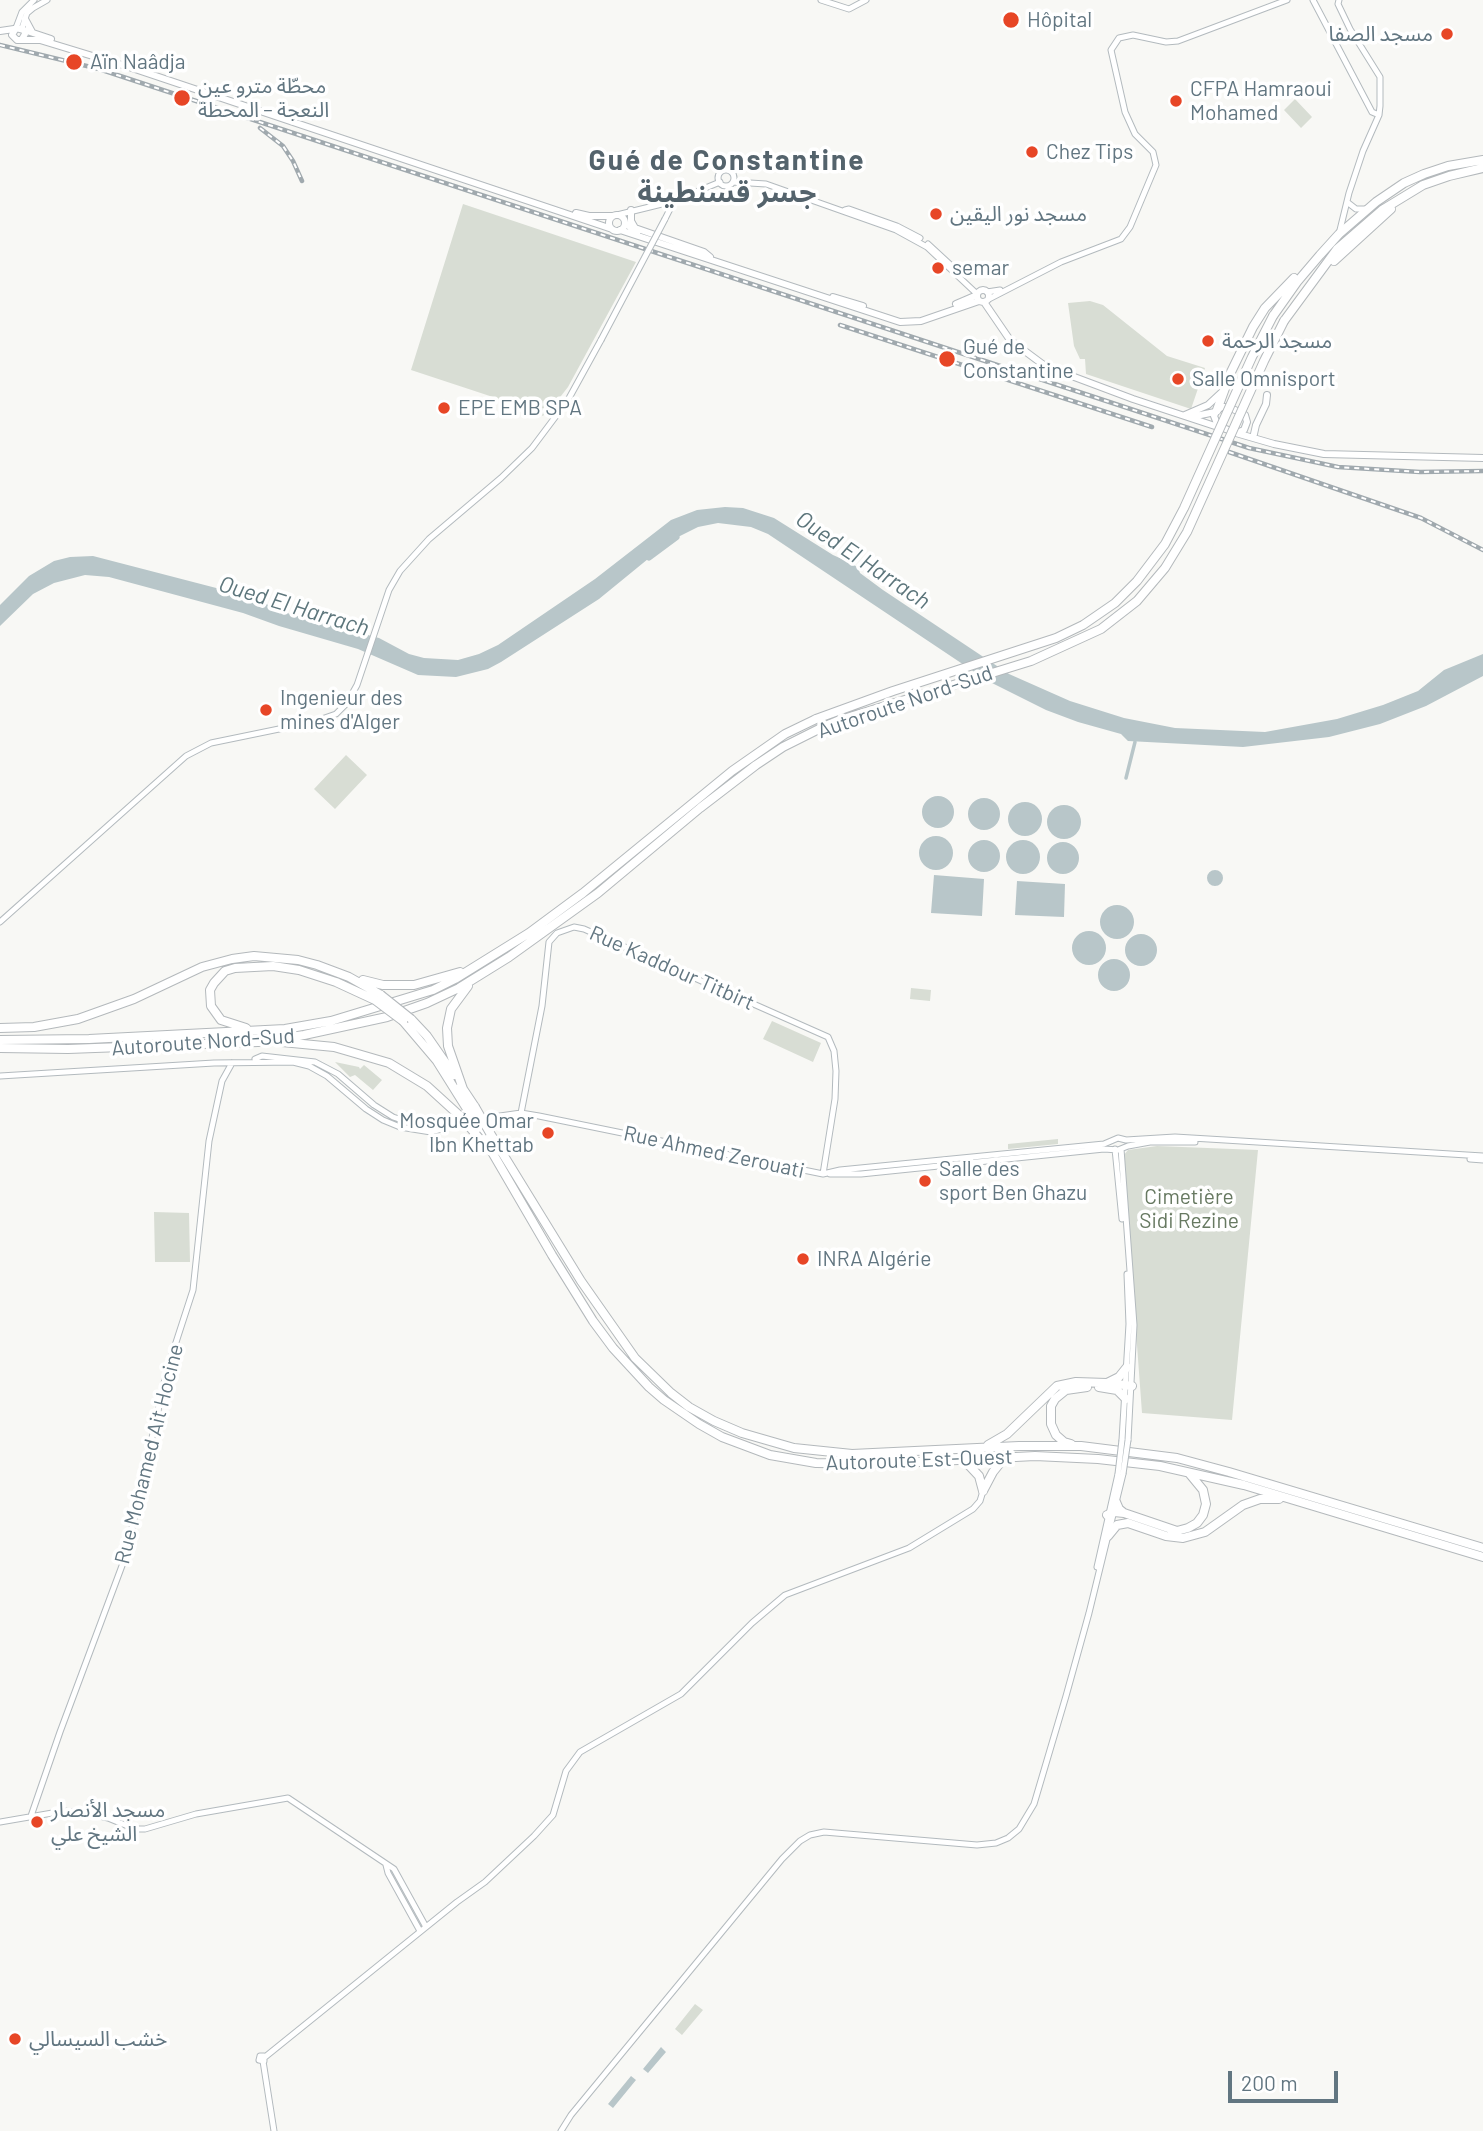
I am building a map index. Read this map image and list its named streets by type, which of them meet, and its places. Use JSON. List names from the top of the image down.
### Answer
{
  "streets": {
    "highway": ["Autoroute Nord-Sud", "Autoroute Est-Ouest"],
    "street": ["Rue Kaddour Titbirt", "Rue Ahmed Zerouati", "Rue Mohamed Ait Hocine"]
  },
  "crossings": [
    ["Rue Kaddour Titbirt", "Rue Ahmed Zerouati"],
    ["Rue Ahmed Zerouati", "Autoroute Est-Ouest"]
  ],
  "districts": ["Gué de Constantine جسر قسنطينة"],
  "water": ["Oued El Harrach"],
  "parks": ["Cimetière Sidi Rezine"],
  "places": [
    "Hôpital",
    "مسجد الصفا",
    "Aïn Naâdja",
    "محطّة مترو عين النعجة – المحطة",
    "CFPA Hamraoui Mohamed",
    "Chez Tips",
    "مسجد نور اليقين",
    "semar",
    "مسجد الرحمة",
    "Gué de Constantine",
    "Salle Omnisport",
    "EPE EMB SPA",
    "Ingenieur des mines d'Alger",
    "Mosquée Omar Ibn Khettab",
    "Salle des sport Ben Ghazu",
    "INRA Algérie",
    "مسجد الأنصار الشيخ علي",
    "خشب السيسالي"
  ],
  "scale_bar": "200 m"
}
